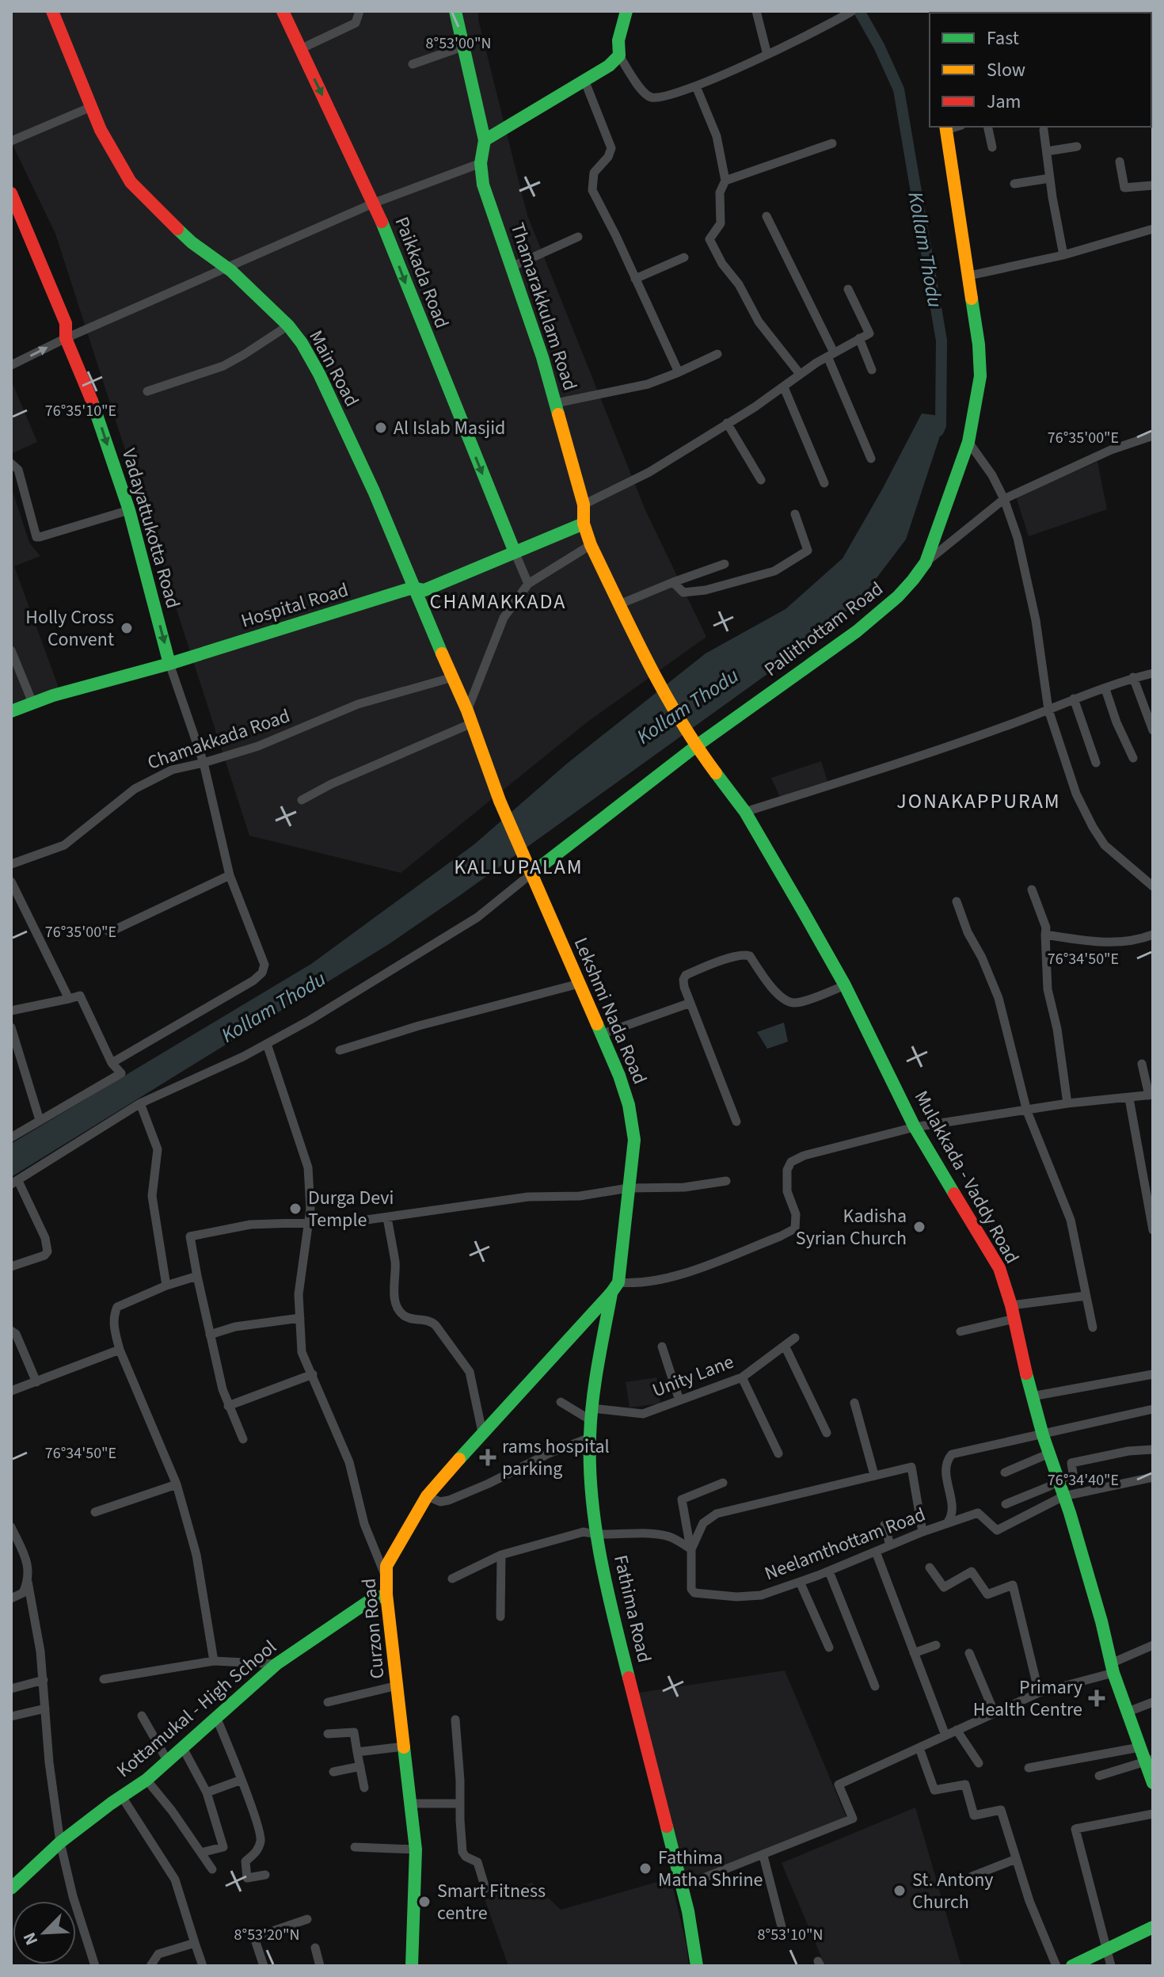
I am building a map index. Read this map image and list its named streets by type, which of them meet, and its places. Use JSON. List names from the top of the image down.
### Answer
{
  "streets": {
    "street": [
      "Paikkada Road",
      "Thamarakkulam Road",
      "Main Road",
      "Vadayattukotta Road",
      "Hospital Road",
      "Pallithottam Road",
      "Chamakkada Road",
      "Lekshmi Nada Road",
      "Mulakkada - Vaddy Road",
      "Unity Lane",
      "Neelamthottam Road",
      "Fathima Road",
      "Curzon Road",
      "Kottamukal - High School"
    ]
  },
  "crossings": [
    ["Paikkada Road", "Hospital Road"],
    ["Thamarakkulam Road", "Hospital Road"],
    ["Thamarakkulam Road", "Pallithottam Road"],
    ["Thamarakkulam Road", "Mulakkada - Vaddy Road"],
    ["Main Road", "Hospital Road"],
    ["Main Road", "Pallithottam Road"],
    ["Main Road", "Chamakkada Road"],
    ["Main Road", "Lekshmi Nada Road"],
    ["Vadayattukotta Road", "Hospital Road"],
    ["Pallithottam Road", "Lekshmi Nada Road"],
    ["Pallithottam Road", "Mulakkada - Vaddy Road"],
    ["Lekshmi Nada Road", "Fathima Road"],
    ["Lekshmi Nada Road", "Curzon Road"],
    ["Mulakkada - Vaddy Road", "Neelamthottam Road"],
    ["Unity Lane", "Fathima Road"],
    ["Fathima Road", "Curzon Road"],
    ["Curzon Road", "Kottamukal - High School"]
  ],
  "one_way": ["Paikkada Road", "Vadayattukotta Road"],
  "districts": ["CHAMAKKADA", "JONAKAPPURAM", "KALLUPALAM"],
  "water": ["Kollam Thodu"],
  "places": {
    "other": [
      "Al Islab Masjid",
      "Holly Cross Convent",
      "Durga Devi Temple",
      "Kadisha Syrian Church",
      "Fathima Matha Shrine",
      "St. Antony Church",
      "Smart Fitness centre"
    ],
    "health": ["rams hospital parking", "Primary Health Centre"]
  },
  "legend": ["Fast", "Slow", "Jam"],
  "north": "bottom left",
  "coordinates": [
    "8°53'00\"N",
    "76°35'10\"E",
    "76°35'00\"E",
    "76°34'50\"E",
    "76°34'40\"E",
    "8°53'20\"N",
    "8°53'10\"N"
  ]
}
